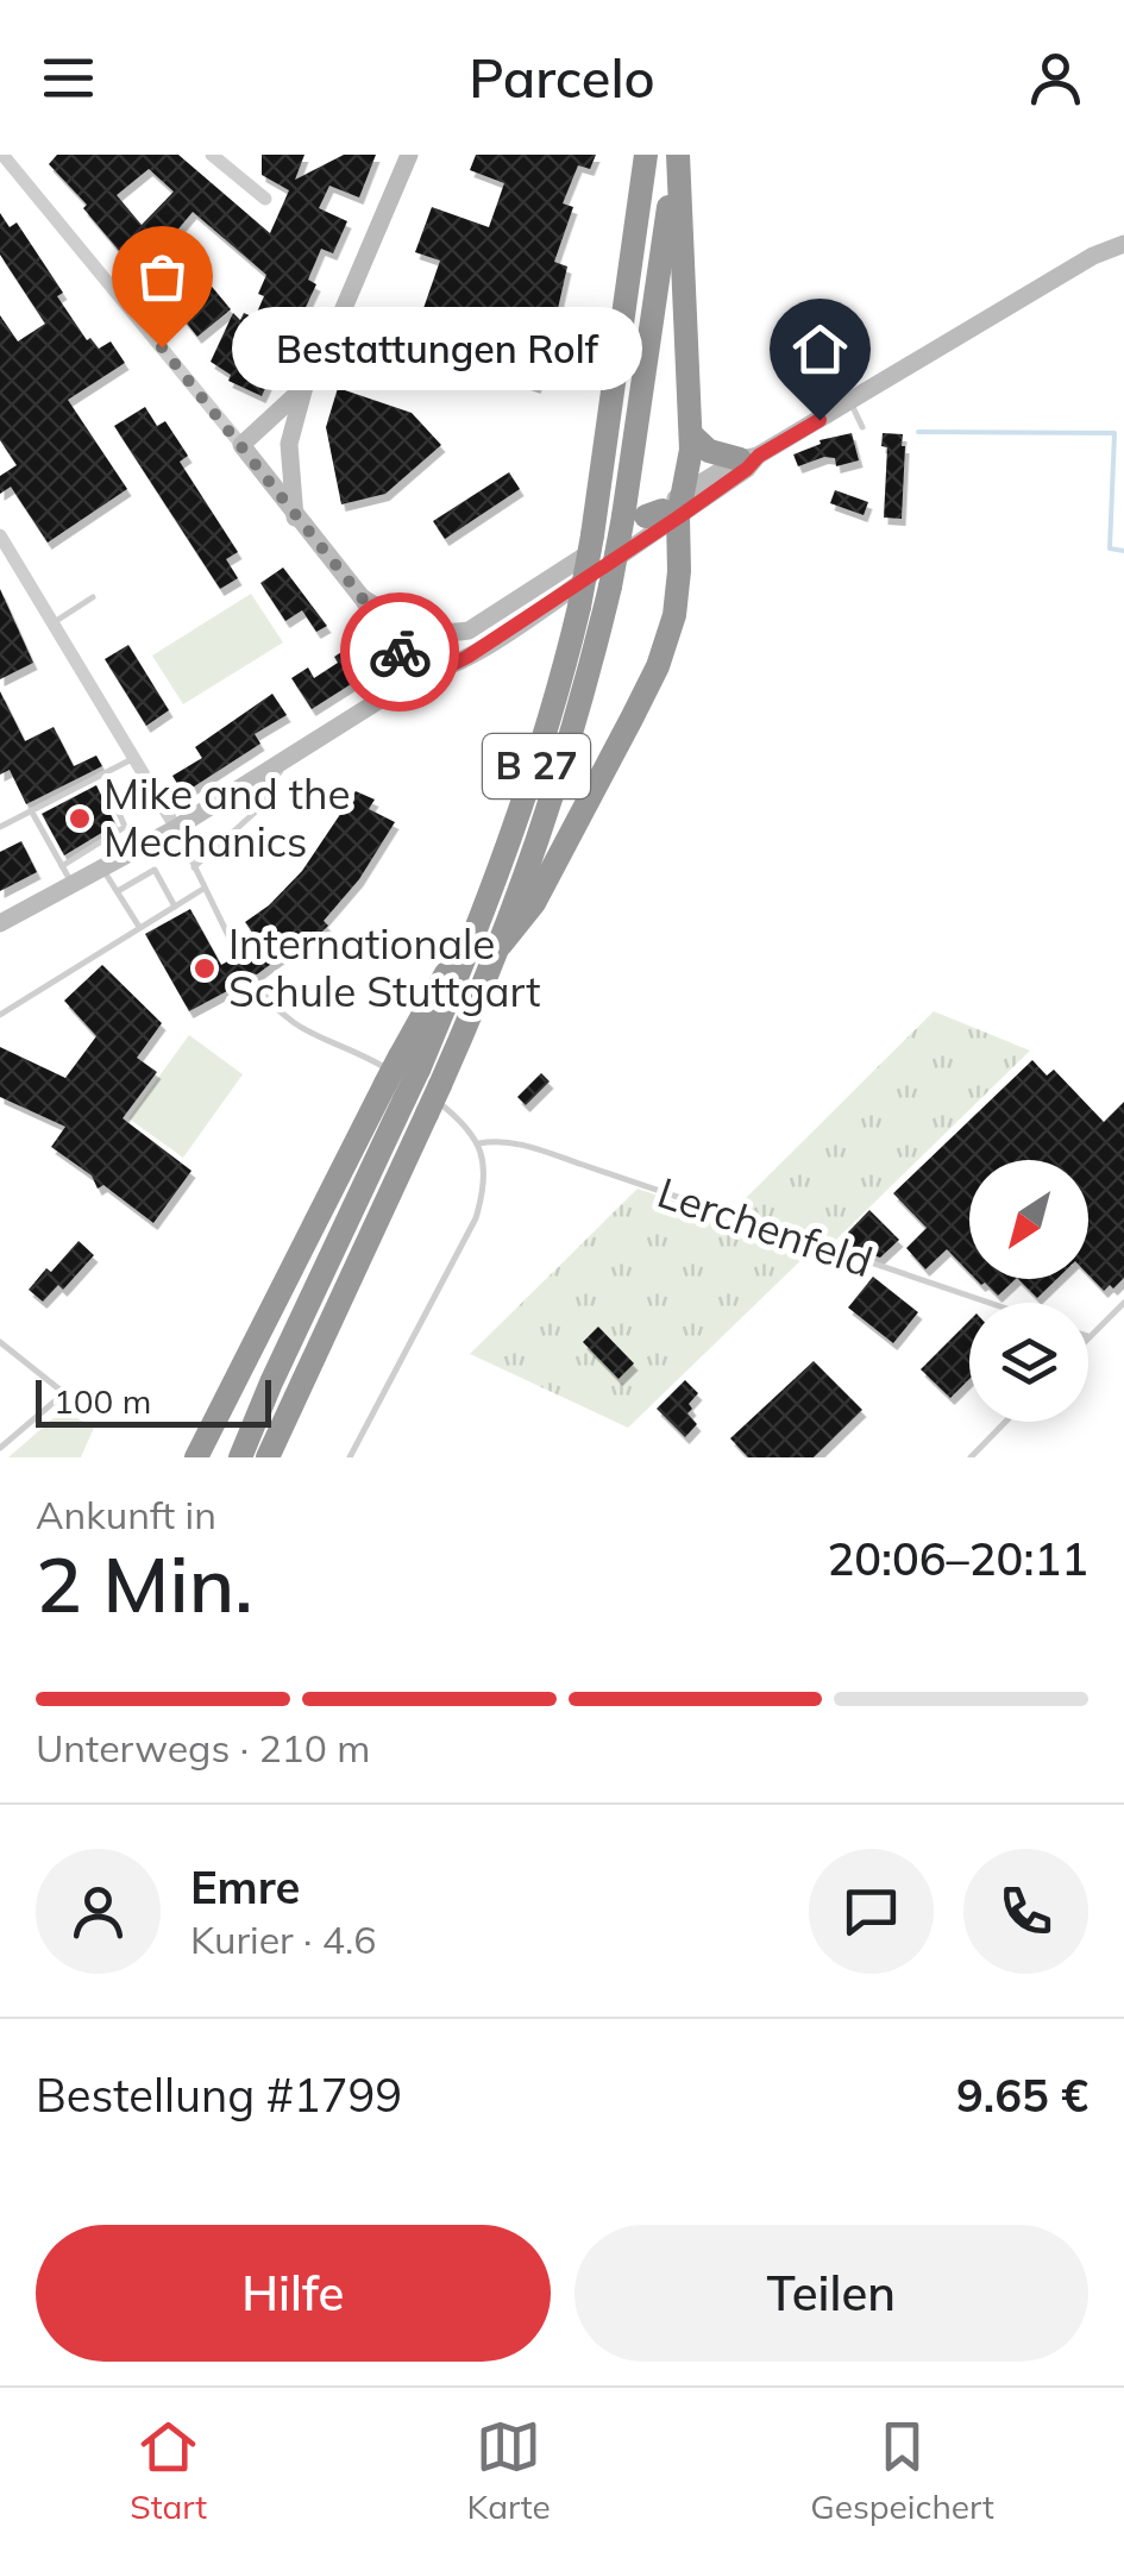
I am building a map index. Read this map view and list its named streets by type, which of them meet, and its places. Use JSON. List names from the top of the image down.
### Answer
{
  "streets": {
    "highway": ["B 27"],
    "lane": ["Lerchenfeld"]
  },
  "places": ["Bestattungen Rolf", "Mike and the Mechanics", "Internationale Schule Stuttgart"],
  "scale_bar": "100 m",
  "north": "bottom left",
  "page": {
    "header": "Parcelo",
    "bubble": "Bestattungen Rolf",
    "scale": "100 m",
    "heading": ["2 Min.", "Ankunft in", "20:06–20:11"],
    "panel": [
      "Emre",
      "Kurier · 4.6",
      "Bestellung #1799",
      "9.65 €"
    ],
    "bar": "Unterwegs · 210 m",
    "buttons": ["Hilfe", "Teilen"],
    "tabs": ["Start", "Karte", "Gespeichert"]
  }
}
